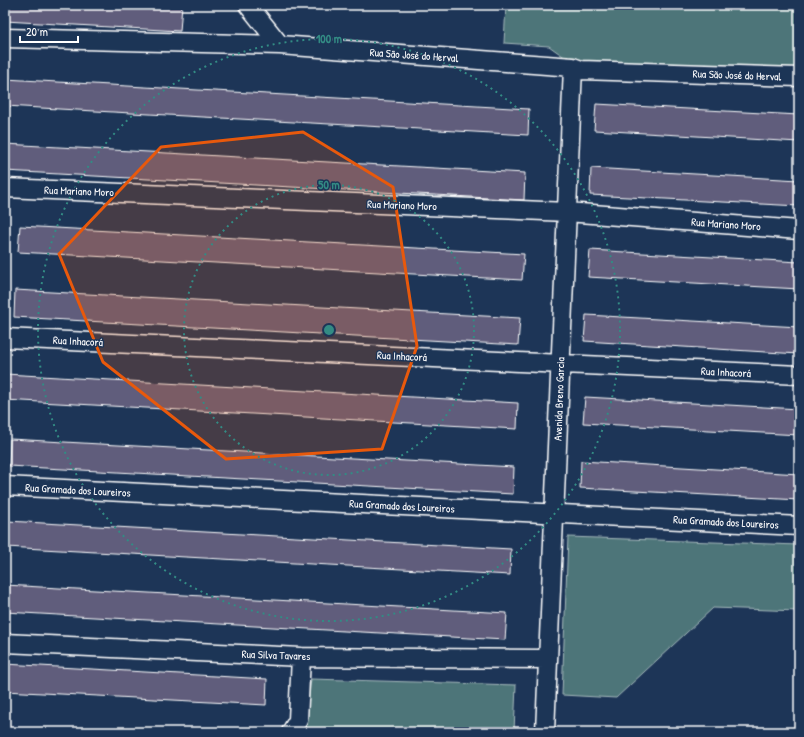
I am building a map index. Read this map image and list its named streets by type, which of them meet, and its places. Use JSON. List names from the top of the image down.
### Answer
{
  "streets": {
    "street": [
      "Rua São José do Herval",
      "Rua Mariano Moro",
      "Rua Inhacorá",
      "Avenida Breno Garcia",
      "Rua Gramado dos Loureiros",
      "Rua Silva Tavares"
    ]
  },
  "crossings": [
    ["Rua São José do Herval", "Avenida Breno Garcia"],
    ["Rua Mariano Moro", "Avenida Breno Garcia"],
    ["Rua Inhacorá", "Avenida Breno Garcia"],
    ["Avenida Breno Garcia", "Rua Gramado dos Loureiros"],
    ["Avenida Breno Garcia", "Rua Silva Tavares"]
  ],
  "scale_bar": "20 m",
  "rings": ["100 m", "50 m"]
}
